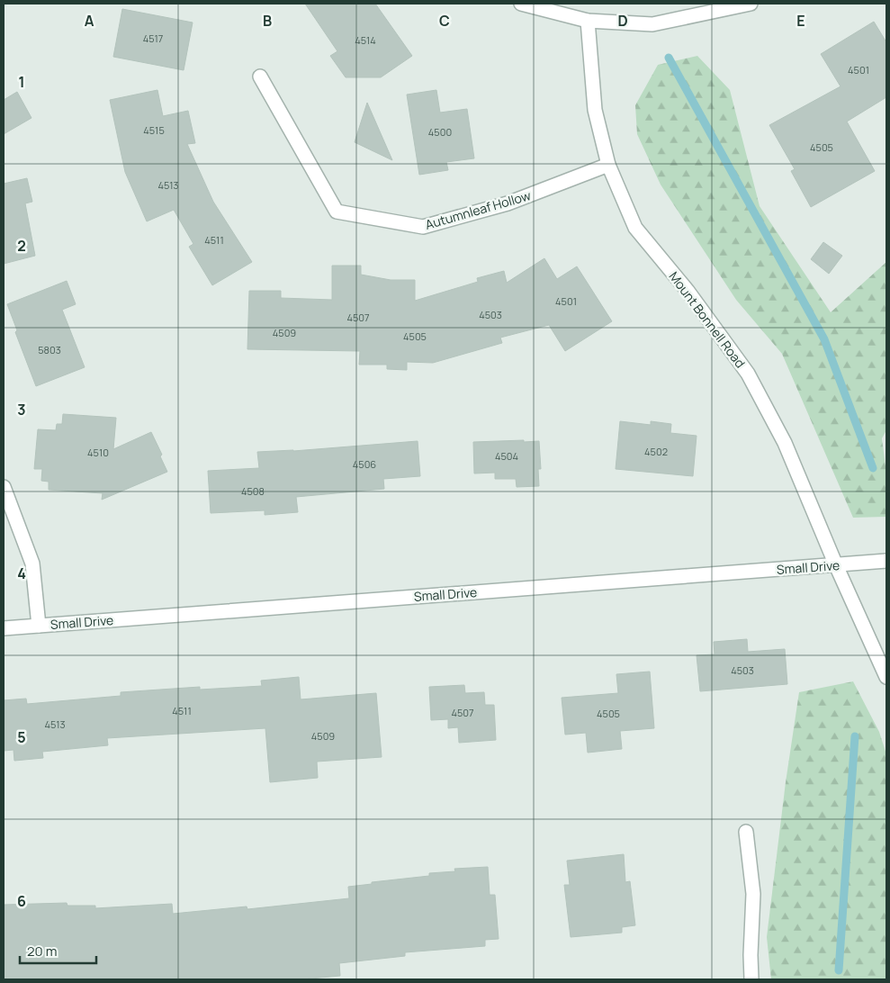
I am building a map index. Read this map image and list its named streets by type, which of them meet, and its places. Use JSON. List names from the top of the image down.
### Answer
{
  "streets": {
    "street": ["Autumnleaf Hollow", "Mount Bonnell Road", "Small Drive"]
  },
  "crossings": [
    ["Autumnleaf Hollow", "Mount Bonnell Road"],
    ["Mount Bonnell Road", "Small Drive"]
  ],
  "house_numbers": [
    "4517",
    "4514",
    "4501",
    "4515",
    "4500",
    "4505",
    "4513",
    "4511",
    "4501",
    "4503",
    "4507",
    "4509",
    "4505",
    "5803",
    "4502",
    "4510",
    "4504",
    "4506",
    "4508",
    "4503",
    "4511",
    "4507",
    "4505",
    "4513",
    "4509"
  ],
  "scale_bar": "20 m",
  "grid": {
    "columns": [
      "A",
      "B",
      "C",
      "D",
      "E"
    ],
    "rows": [
      "1",
      "2",
      "3",
      "4",
      "5",
      "6"
    ]
  }
}
